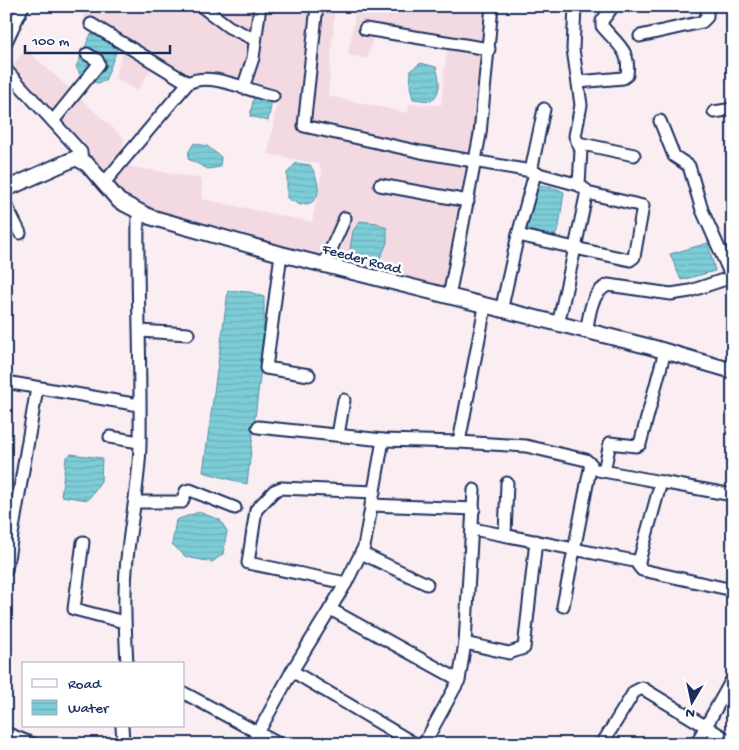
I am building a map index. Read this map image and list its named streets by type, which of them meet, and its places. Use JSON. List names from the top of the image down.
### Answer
{
  "streets": {
    "street": ["Feeder Road"]
  },
  "legend": ["Road", "Water"],
  "scale_bar": "100 m",
  "north": "bottom"
}
